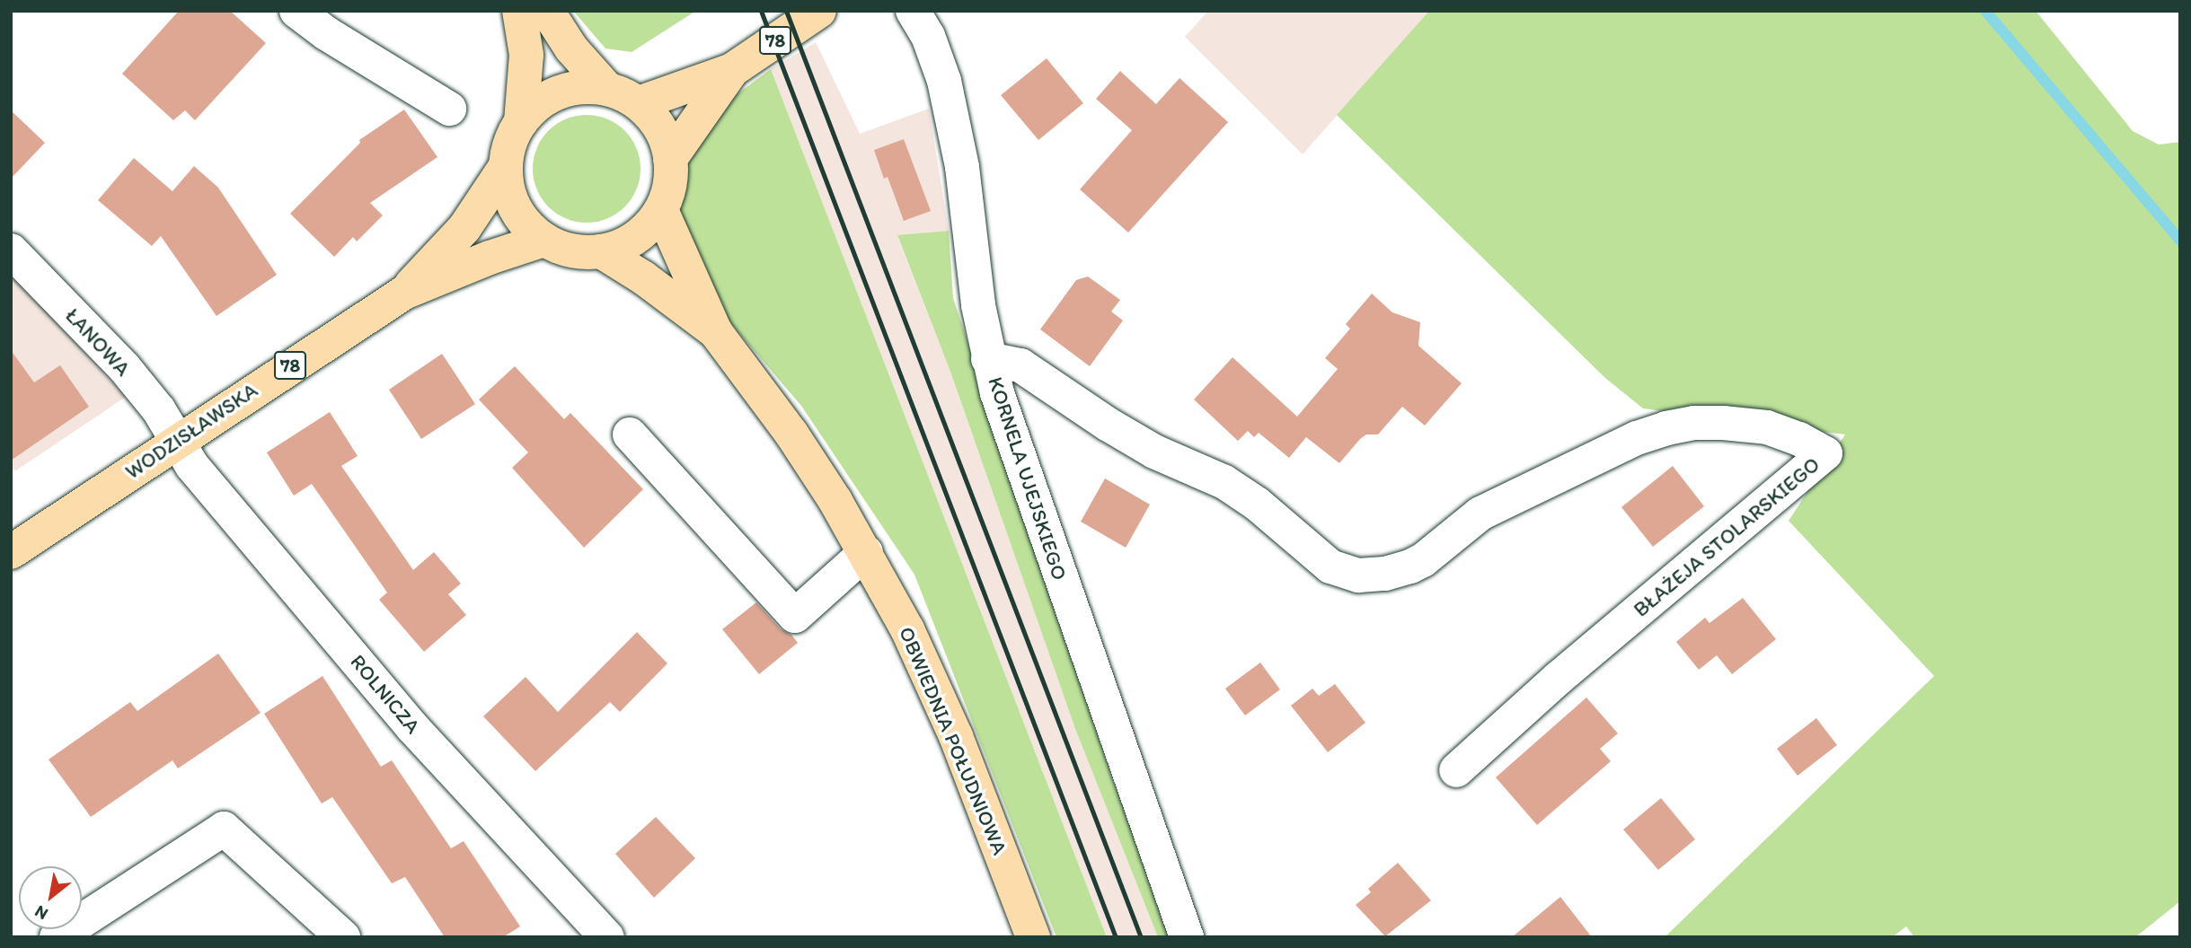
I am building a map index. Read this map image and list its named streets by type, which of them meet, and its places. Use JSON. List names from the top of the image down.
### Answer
{
  "streets": {
    "main road": ["78", "WODZISŁAWSKA", "OBWIEDNIA POŁUDNIOWA"],
    "street": [
      "ŁANOWA",
      "KORNELA UJEJSKIEGO",
      "BŁAŻEJA STOLARSKIEGO",
      "ROLNICZA"
    ]
  },
  "crossings": [
    ["78", "WODZISŁAWSKA"],
    ["78", "OBWIEDNIA POŁUDNIOWA"],
    ["ŁANOWA", "WODZISŁAWSKA"],
    ["ŁANOWA", "ROLNICZA"],
    ["WODZISŁAWSKA", "ROLNICZA"],
    ["WODZISŁAWSKA", "OBWIEDNIA POŁUDNIOWA"],
    ["KORNELA UJEJSKIEGO", "BŁAŻEJA STOLARSKIEGO"]
  ],
  "north": "bottom left"
}
